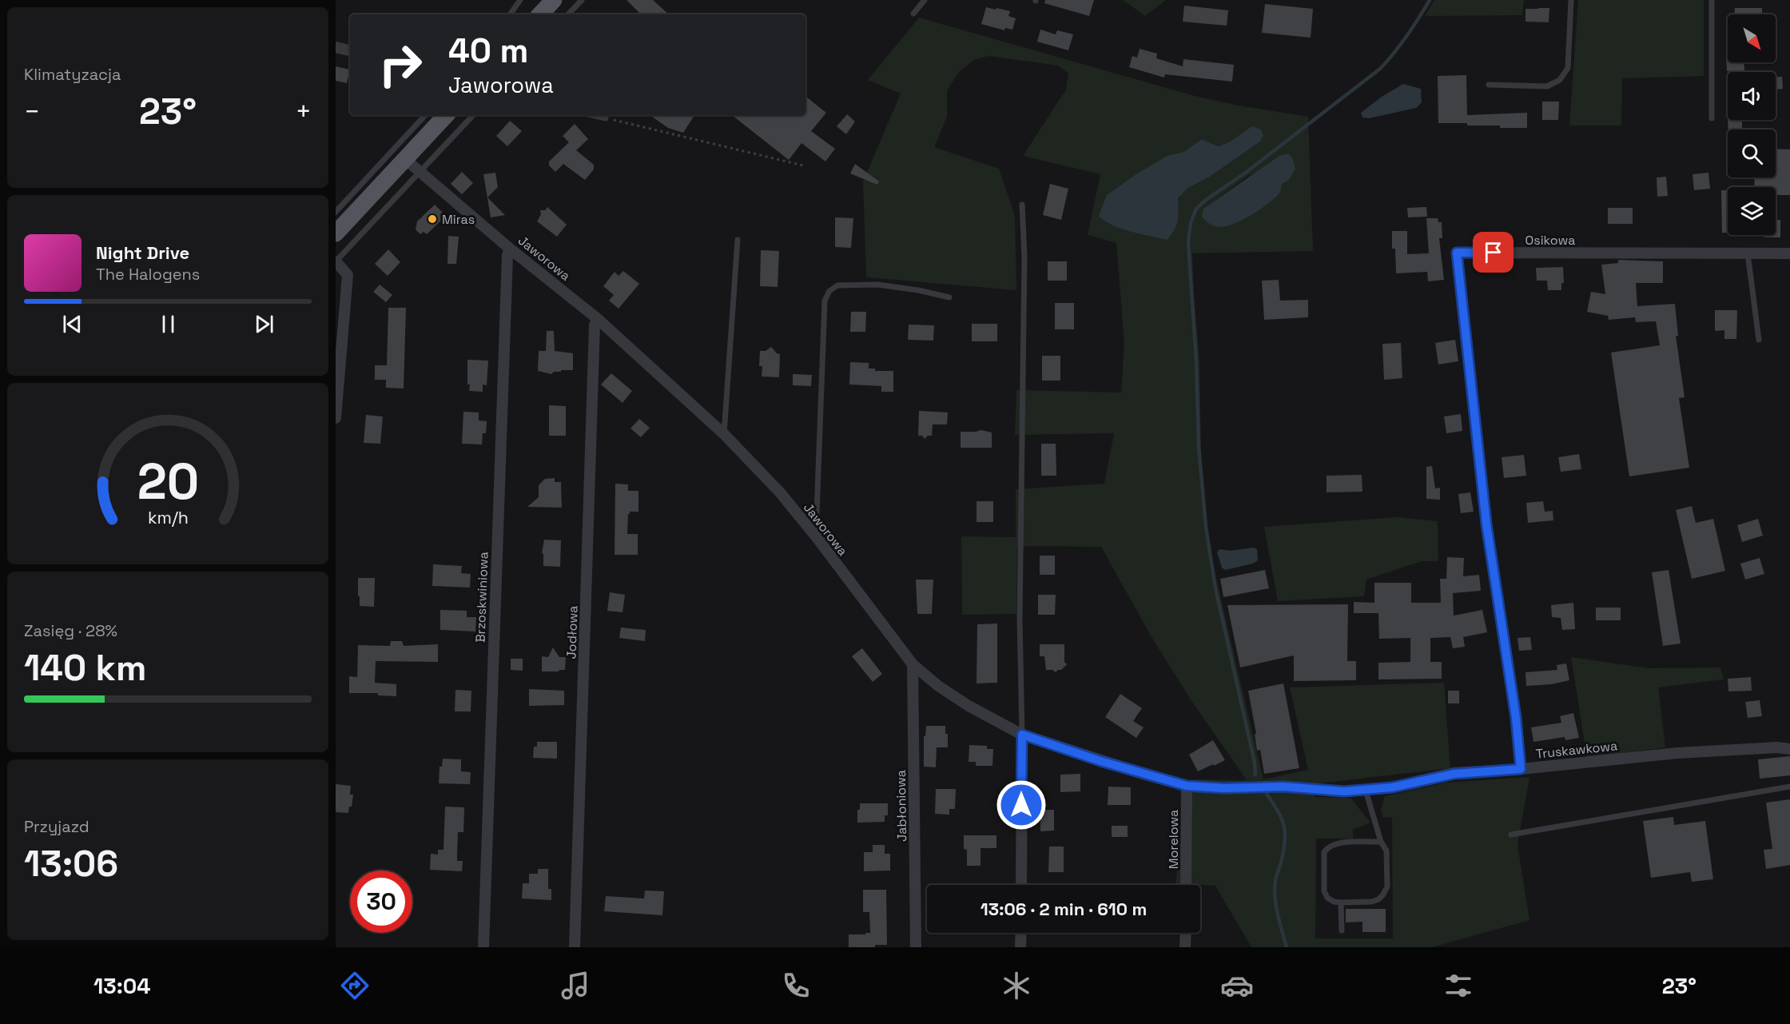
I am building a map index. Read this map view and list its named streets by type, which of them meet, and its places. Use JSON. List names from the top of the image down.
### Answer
{
  "streets": {
    "street": [
      "Osikowa",
      "Jaworowa",
      "Brzoskwiniowa",
      "Jodłowa",
      "Truskawkowa",
      "Jabłoniowa",
      "Morelowa"
    ]
  },
  "crossings": [
    ["Osikowa", "Truskawkowa"],
    ["Jaworowa", "Brzoskwiniowa"],
    ["Jaworowa", "Jodłowa"],
    ["Jaworowa", "Truskawkowa"],
    ["Jaworowa", "Jabłoniowa"],
    ["Jaworowa", "Morelowa"]
  ],
  "places": ["Miras"],
  "north": "bottom right",
  "page": {
    "tile": [
      "Klimatyzacja",
      ["Zasięg · 28%", "140 km"],
      ["Przyjazd", "13:06"]
    ],
    "turn": ["40 m", "Jaworowa"],
    "heat": ["−", "23°", "+"],
    "song": ["Night Drive", "The Halogens"],
    "limit": "30",
    "trip": "13:06 · 2 min · 610 m",
    "tabs": ["13:04", "23°"],
    "gauge": ["20", "km/h"]
  }
}
